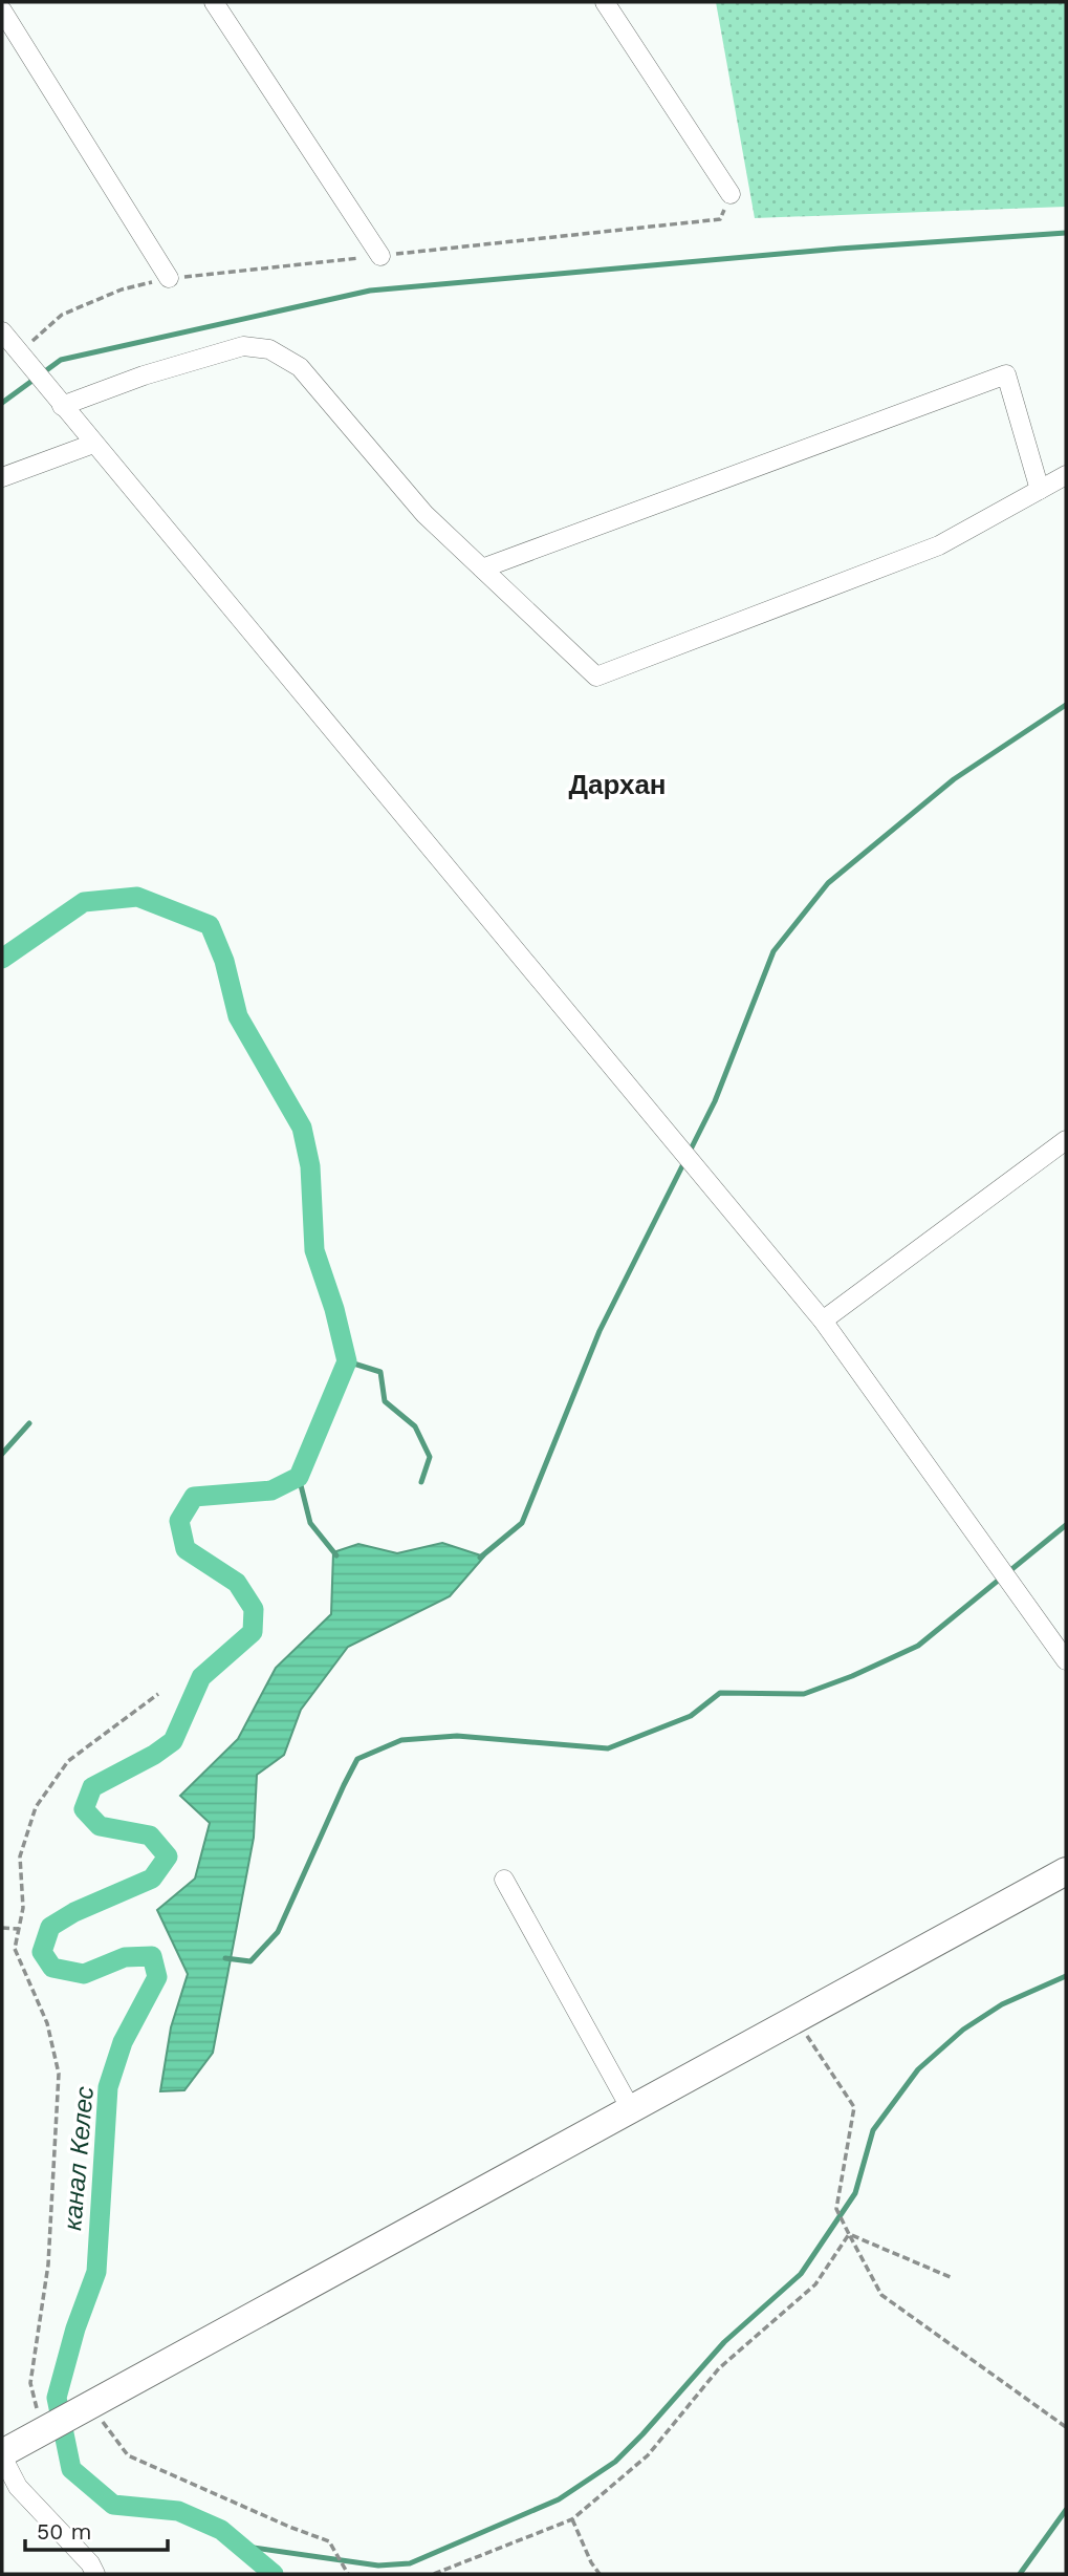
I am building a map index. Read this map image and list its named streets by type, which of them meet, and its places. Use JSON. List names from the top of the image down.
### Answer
{
  "districts": ["Дархан"],
  "water": ["канал Келес"],
  "scale_bar": "50 m"
}
